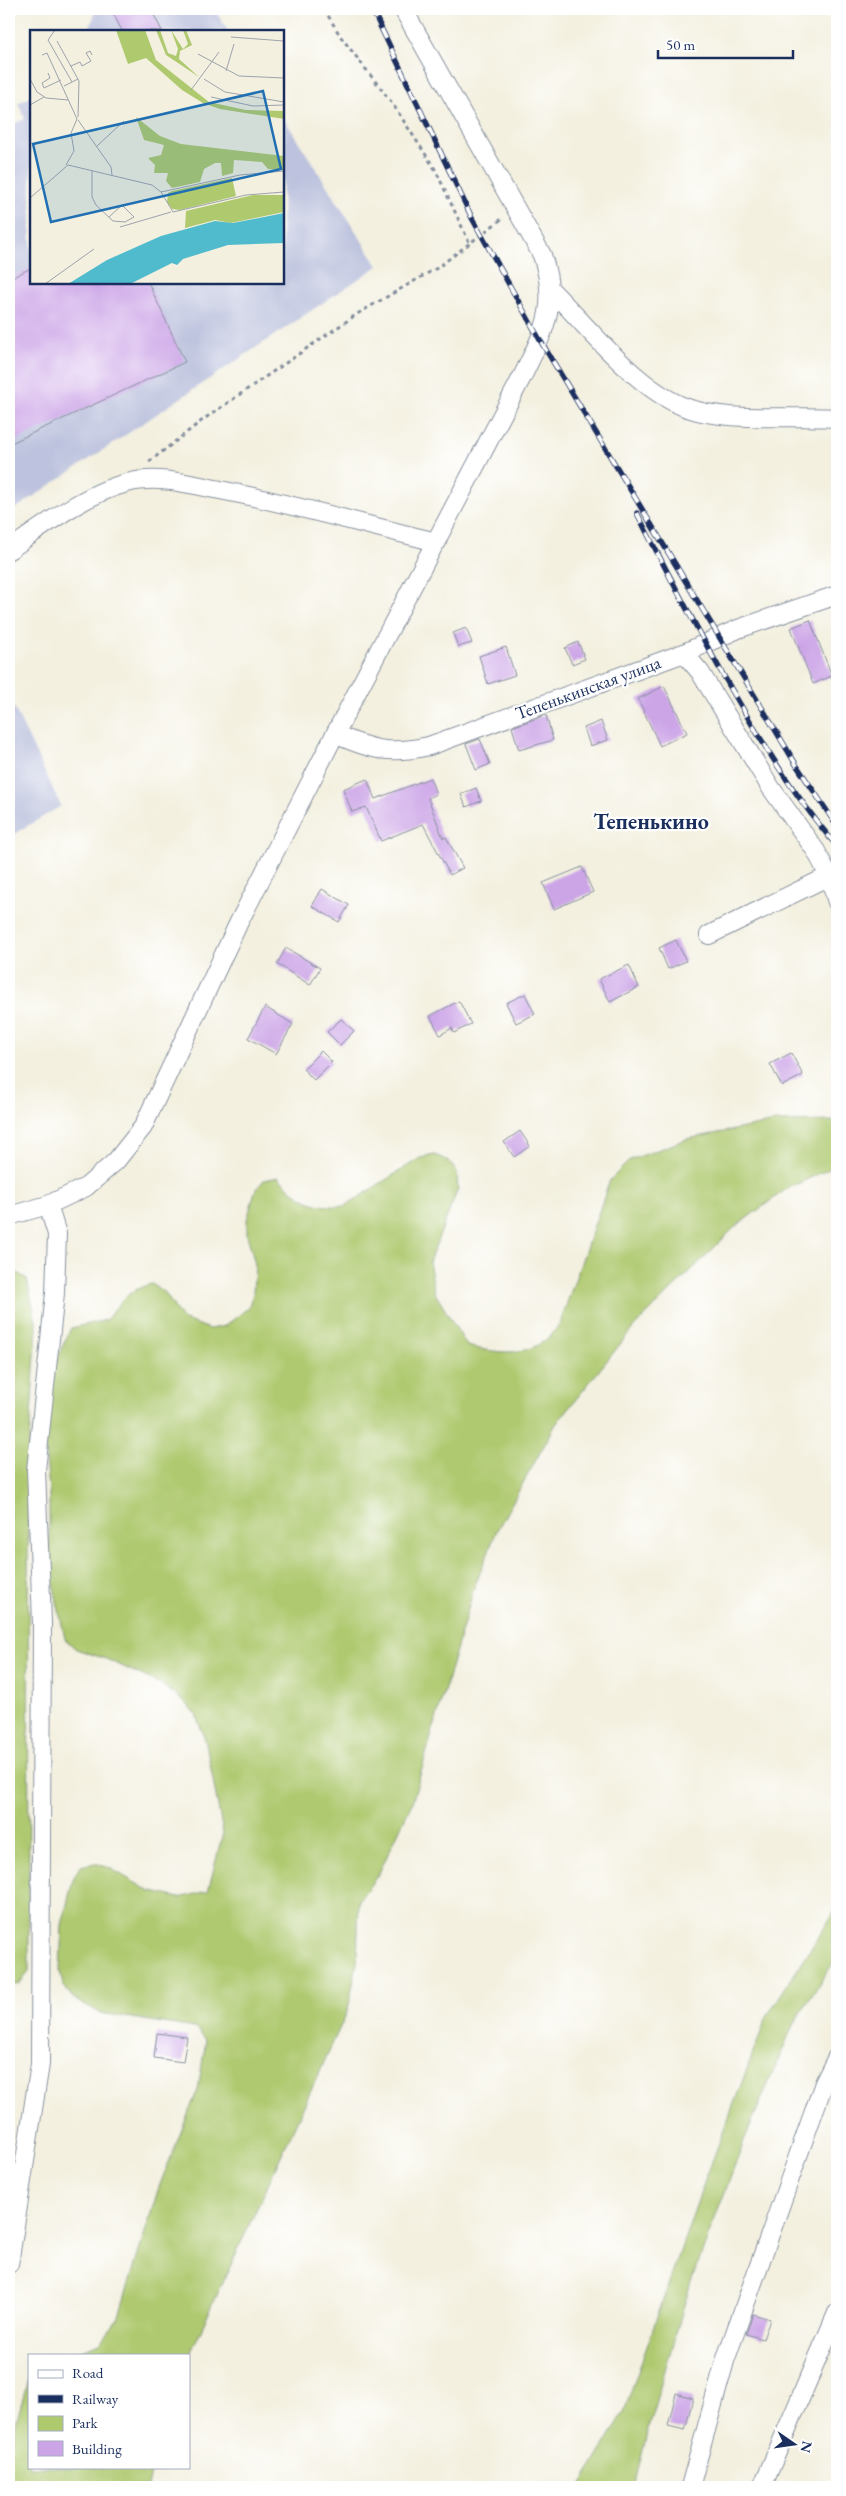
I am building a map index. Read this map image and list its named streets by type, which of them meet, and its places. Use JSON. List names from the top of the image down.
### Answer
{
  "streets": {
    "street": ["Тепенькинская улица"]
  },
  "districts": ["Тепенькино"],
  "legend": [
    "Road",
    "Railway",
    "Park",
    "Building"
  ],
  "scale_bar": "50 m",
  "north": "right"
}
